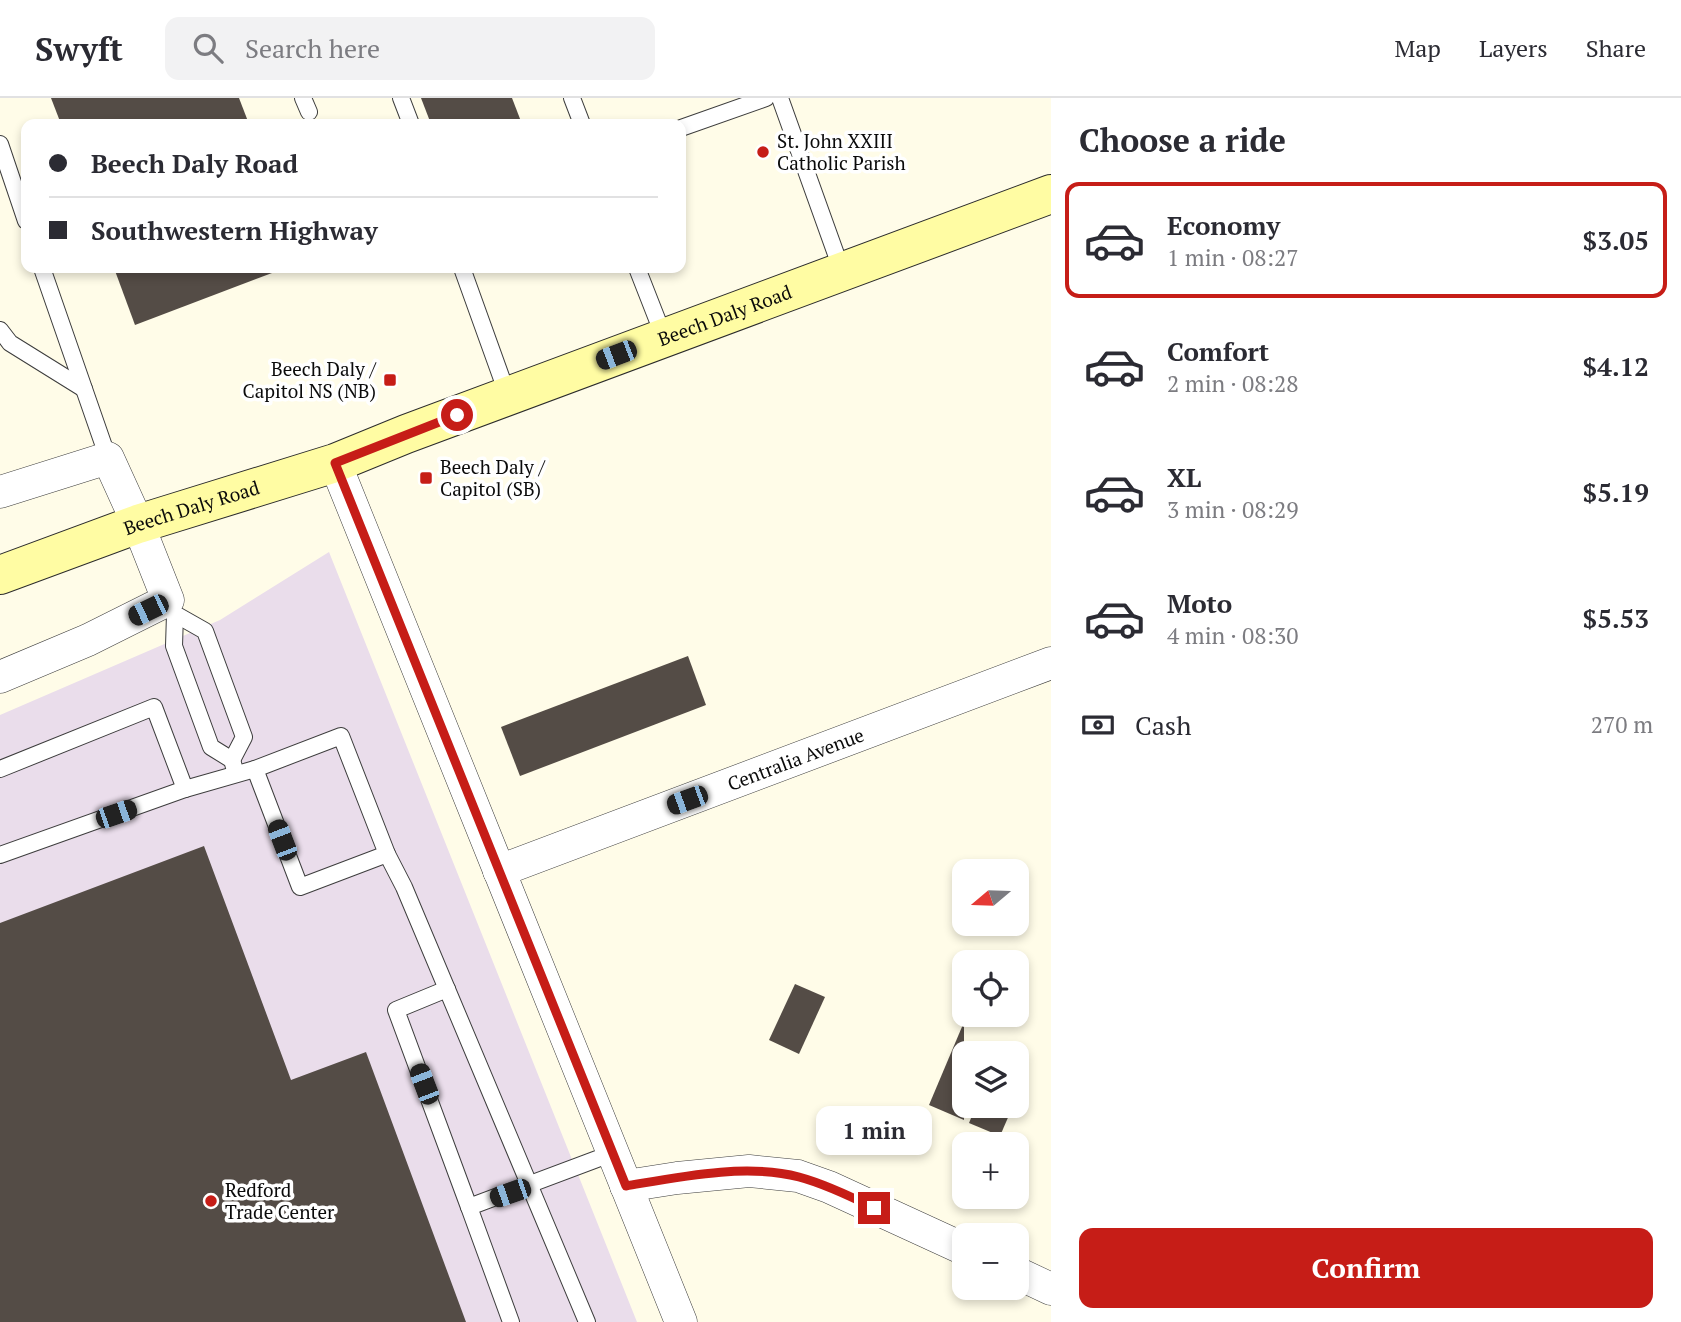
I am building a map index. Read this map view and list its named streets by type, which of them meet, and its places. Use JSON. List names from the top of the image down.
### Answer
{
  "streets": {
    "main road": ["Beech Daly Road"],
    "street": ["Centralia Avenue"]
  },
  "places": {
    "other": ["St. John XXIII Catholic Parish", "Redford Trade Center"],
    "transit": ["Beech Daly / Capitol NS (NB)", "Beech Daly / Capitol (SB)"]
  },
  "north": "left",
  "page": {
    "header": "Swyft",
    "search": "Search here",
    "nav": ["Map", "Layers", "Share"],
    "heading": "Choose a ride",
    "banner": ["Beech Daly Road", "Southwestern Highway"],
    "list": [
      {
        "name": "Economy",
        "note": "1 min · 08:27",
        "value": "$3.05"
      },
      {
        "name": "Comfort",
        "note": "2 min · 08:28",
        "value": "$4.12"
      },
      {
        "name": "XL",
        "note": "3 min · 08:29",
        "value": "$5.19"
      },
      {
        "name": "Moto",
        "note": "4 min · 08:30",
        "value": "$5.53"
      }
    ],
    "pay": ["Cash", "270 m"],
    "map_buttons": ["+", "−"],
    "bubble": "1 min",
    "buttons": "Confirm"
  }
}
